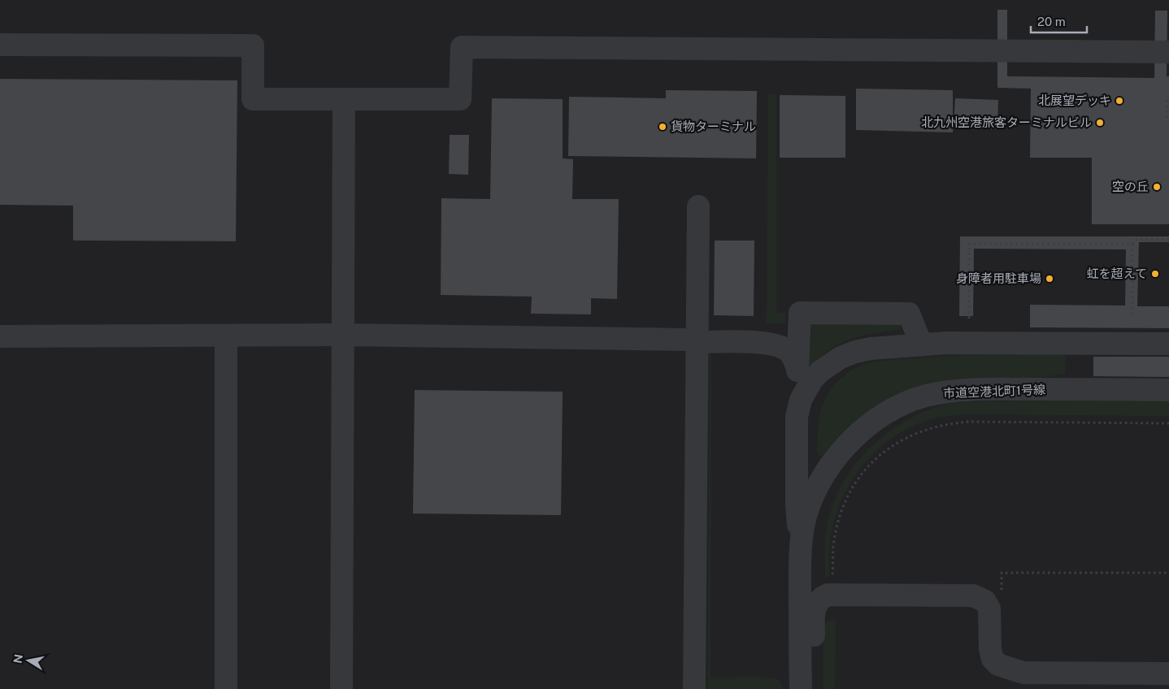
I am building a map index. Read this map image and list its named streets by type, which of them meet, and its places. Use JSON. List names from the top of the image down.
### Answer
{
  "streets": {
    "street": ["市道空港北町1号線"]
  },
  "places": [
    "北展望デッキ",
    "北九州空港旅客ターミナルビル",
    "貨物ターミナル",
    "空の丘",
    "虹を超えて",
    "身障者用駐車場"
  ],
  "scale_bar": "20 m",
  "north": "left"
}
